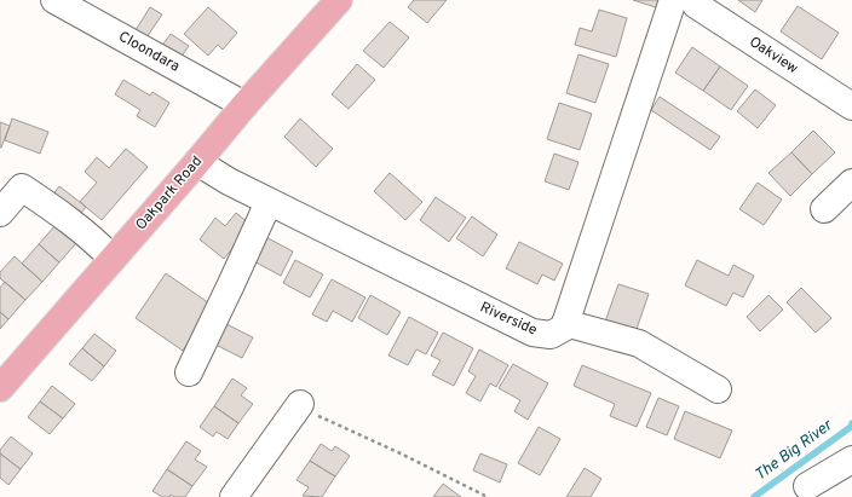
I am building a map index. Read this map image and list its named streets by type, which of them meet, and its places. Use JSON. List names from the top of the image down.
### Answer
{
  "streets": {
    "main road": ["Oakpark Road"],
    "street": ["Cloondara", "Oakview", "Riverside"]
  },
  "crossings": [
    ["Cloondara", "Oakpark Road"],
    ["Oakpark Road", "Riverside"]
  ],
  "water": ["The Big River"]
}
